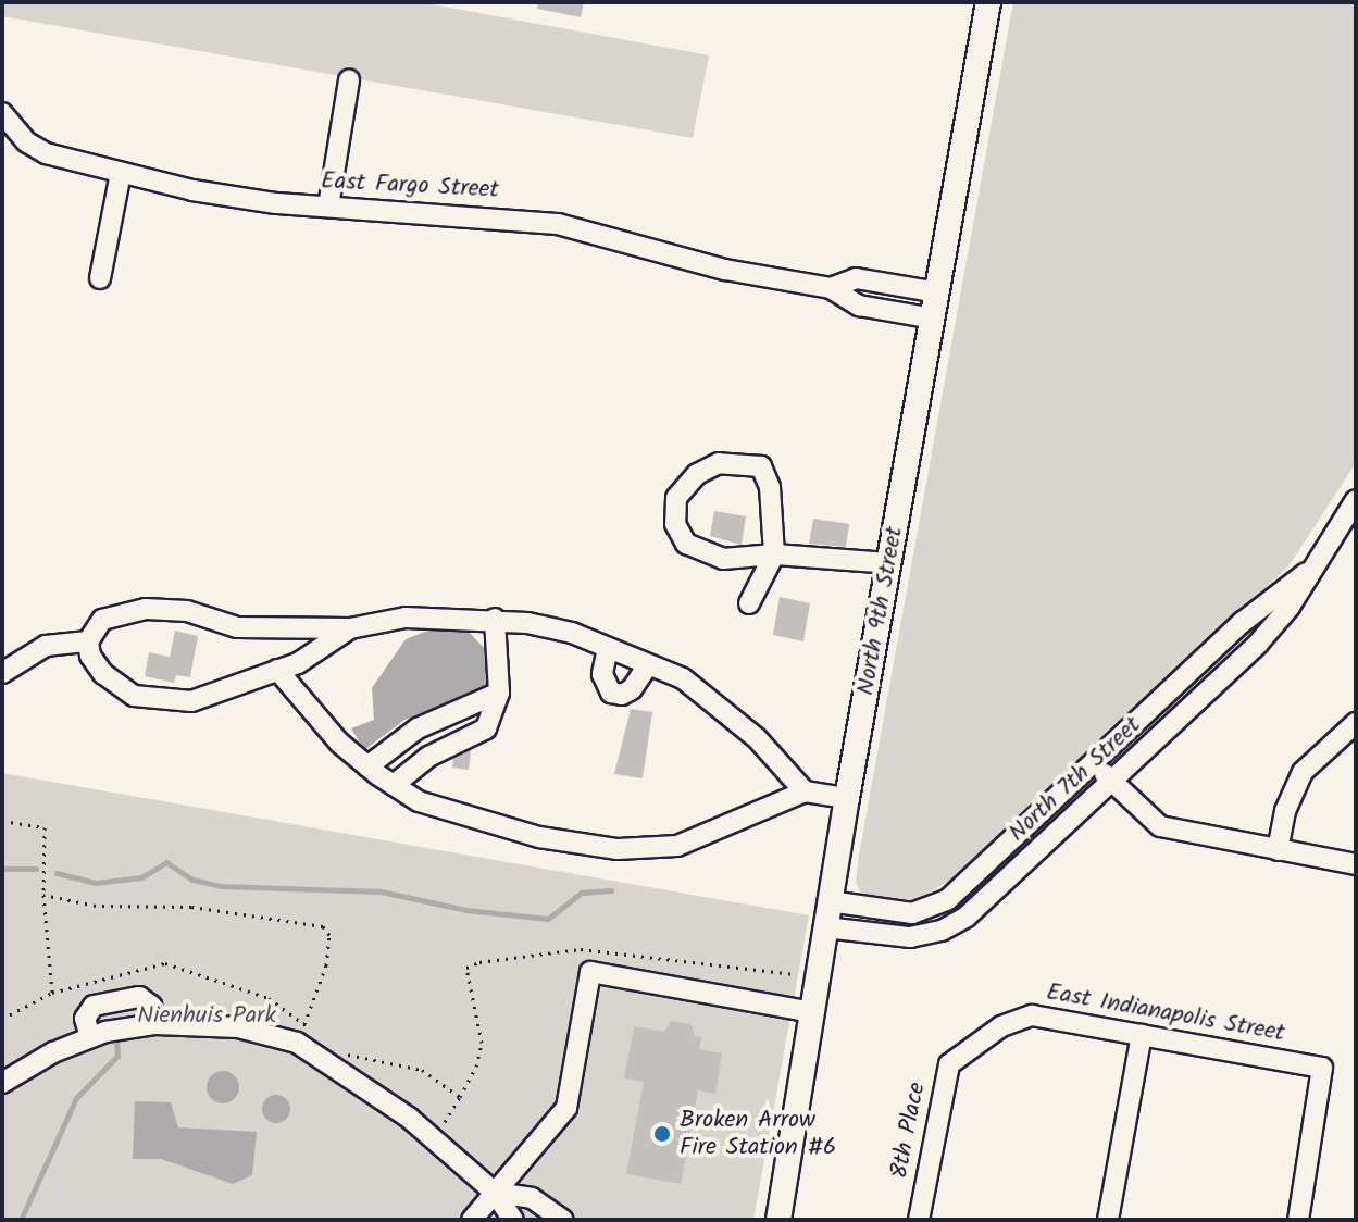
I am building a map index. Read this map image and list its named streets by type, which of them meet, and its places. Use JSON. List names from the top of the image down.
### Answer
{
  "streets": {
    "main road": ["North 9th Street"],
    "street": [
      "East Fargo Street",
      "North 7th Street",
      "East Indianapolis Street",
      "8th Place"
    ]
  },
  "crossings": [
    ["East Fargo Street", "North 9th Street"],
    ["North 9th Street", "North 7th Street"],
    ["East Indianapolis Street", "8th Place"]
  ],
  "parks": ["Nienhuis Park"],
  "places": ["Broken Arrow Fire Station #6"]
}
